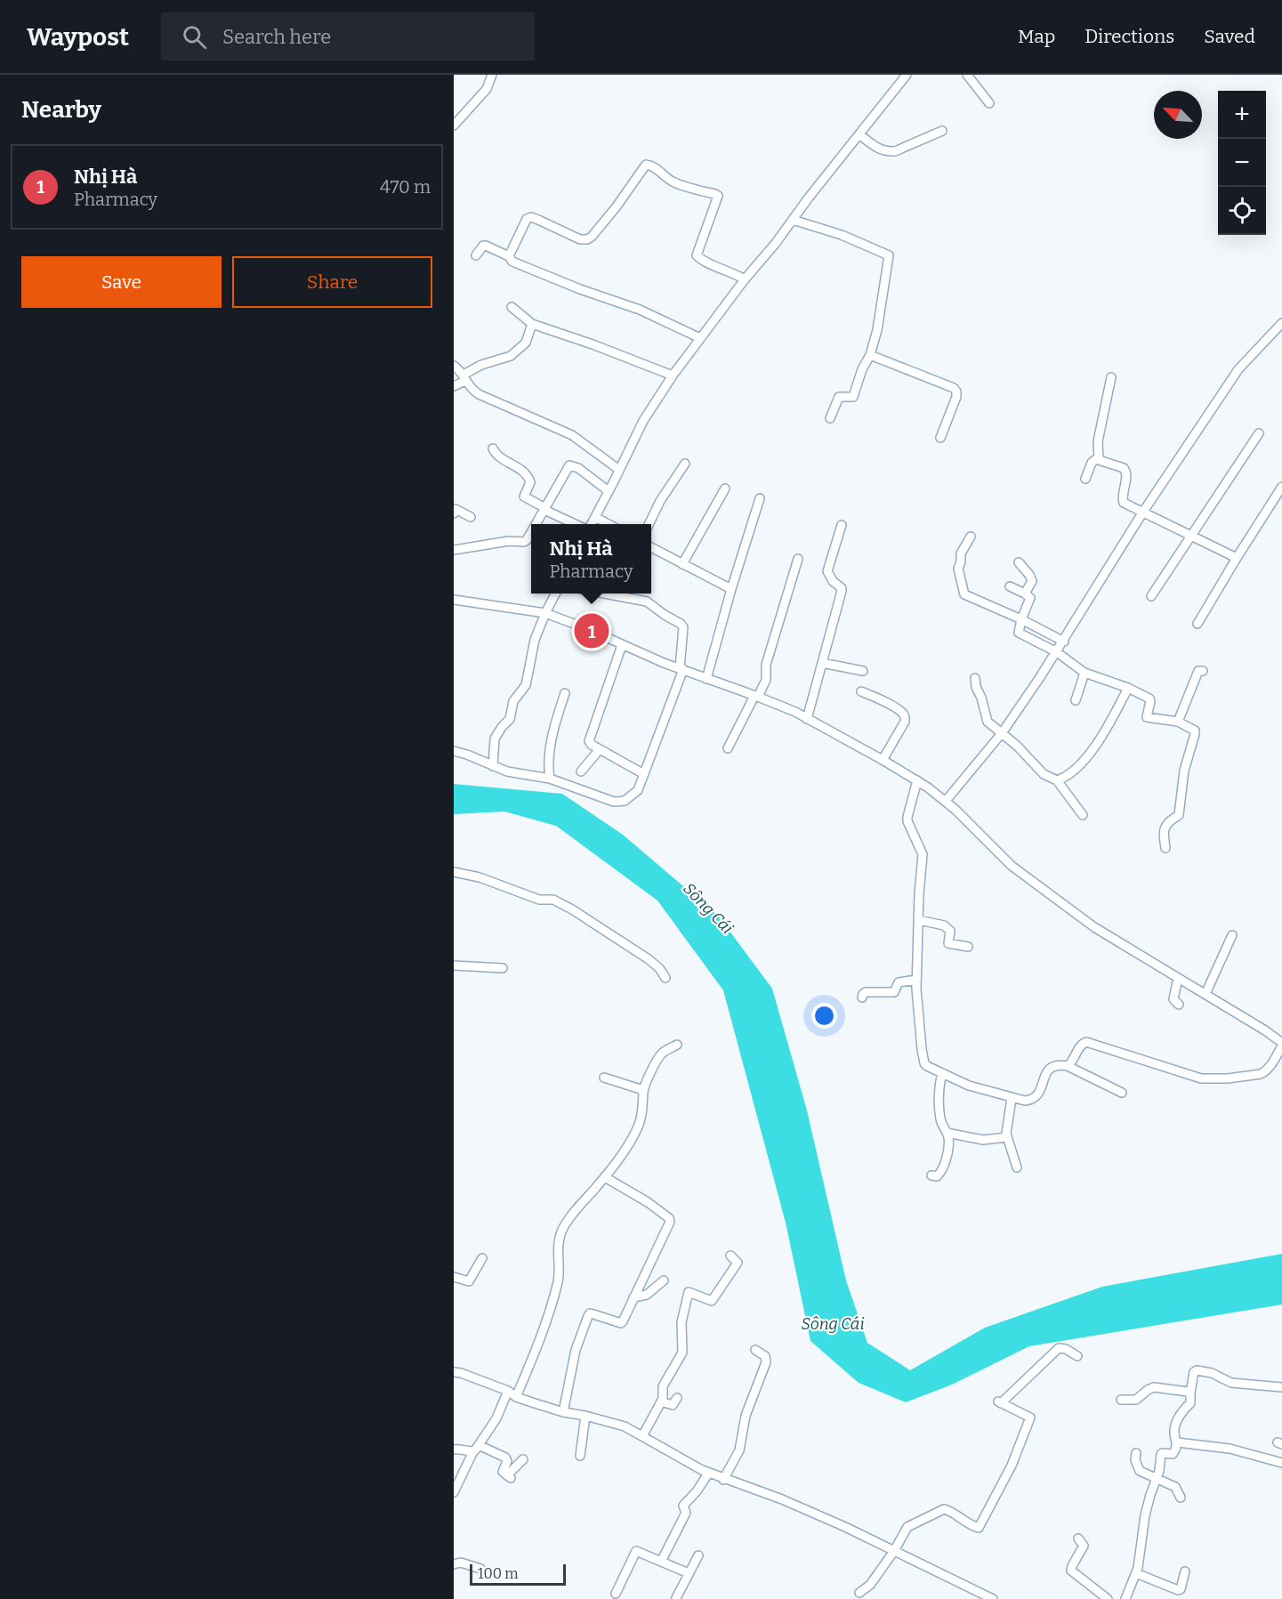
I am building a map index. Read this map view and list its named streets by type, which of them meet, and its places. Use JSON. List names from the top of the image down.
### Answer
{
  "water": ["Sông Cái"],
  "scale_bar": "100 m",
  "north": "top left",
  "page": {
    "header": "Waypost",
    "search": "Search here",
    "nav": ["Map", "Directions", "Saved"],
    "heading": "Nearby",
    "map_buttons": ["+", "−"],
    "list": [
      {
        "mark": "1",
        "name": "Nhị Hà",
        "note": "Pharmacy",
        "value": "470 m"
      }
    ],
    "buttons": ["Save", "Share"],
    "popup": ["Nhị Hà", "Pharmacy"],
    "pins": "1",
    "scale": "100 m"
  }
}
